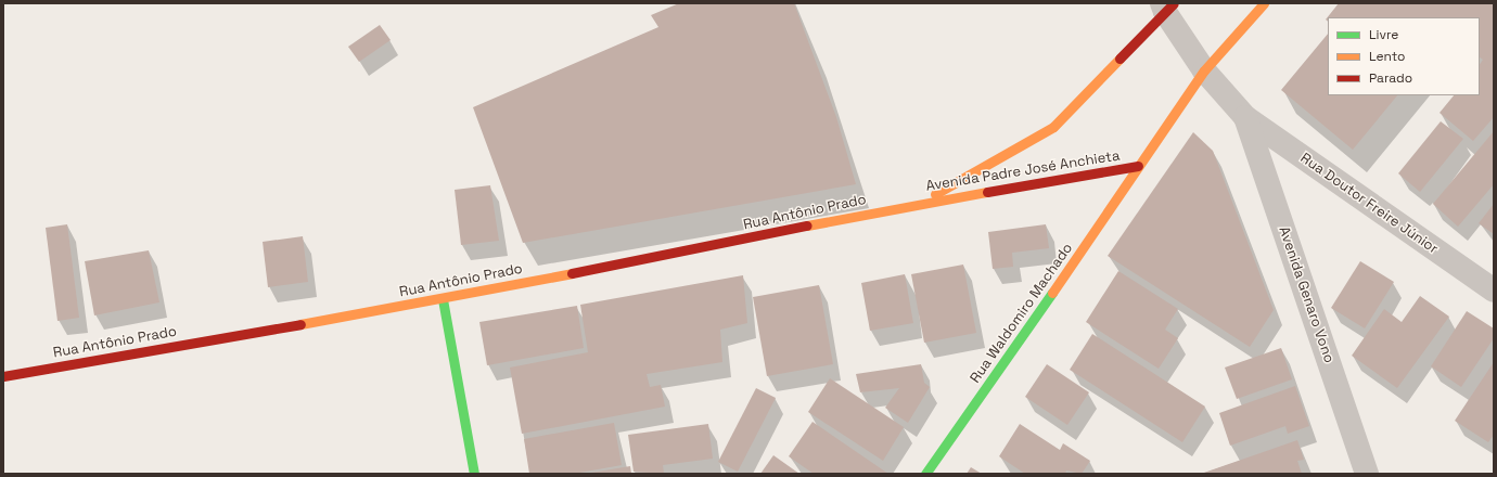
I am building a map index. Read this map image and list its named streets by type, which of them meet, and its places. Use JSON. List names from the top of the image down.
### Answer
{
  "streets": {
    "main road": ["Avenida Padre José Anchieta", "Rua Antônio Prado", "Rua Waldomiro Machado"],
    "street": ["Rua Doutor Freire Júnior", "Avenida Genaro Vono"]
  },
  "crossings": [
    ["Avenida Padre José Anchieta", "Rua Antônio Prado"],
    ["Avenida Padre José Anchieta", "Rua Waldomiro Machado"],
    ["Rua Doutor Freire Júnior", "Avenida Genaro Vono"]
  ],
  "legend": ["Livre", "Lento", "Parado"]
}
